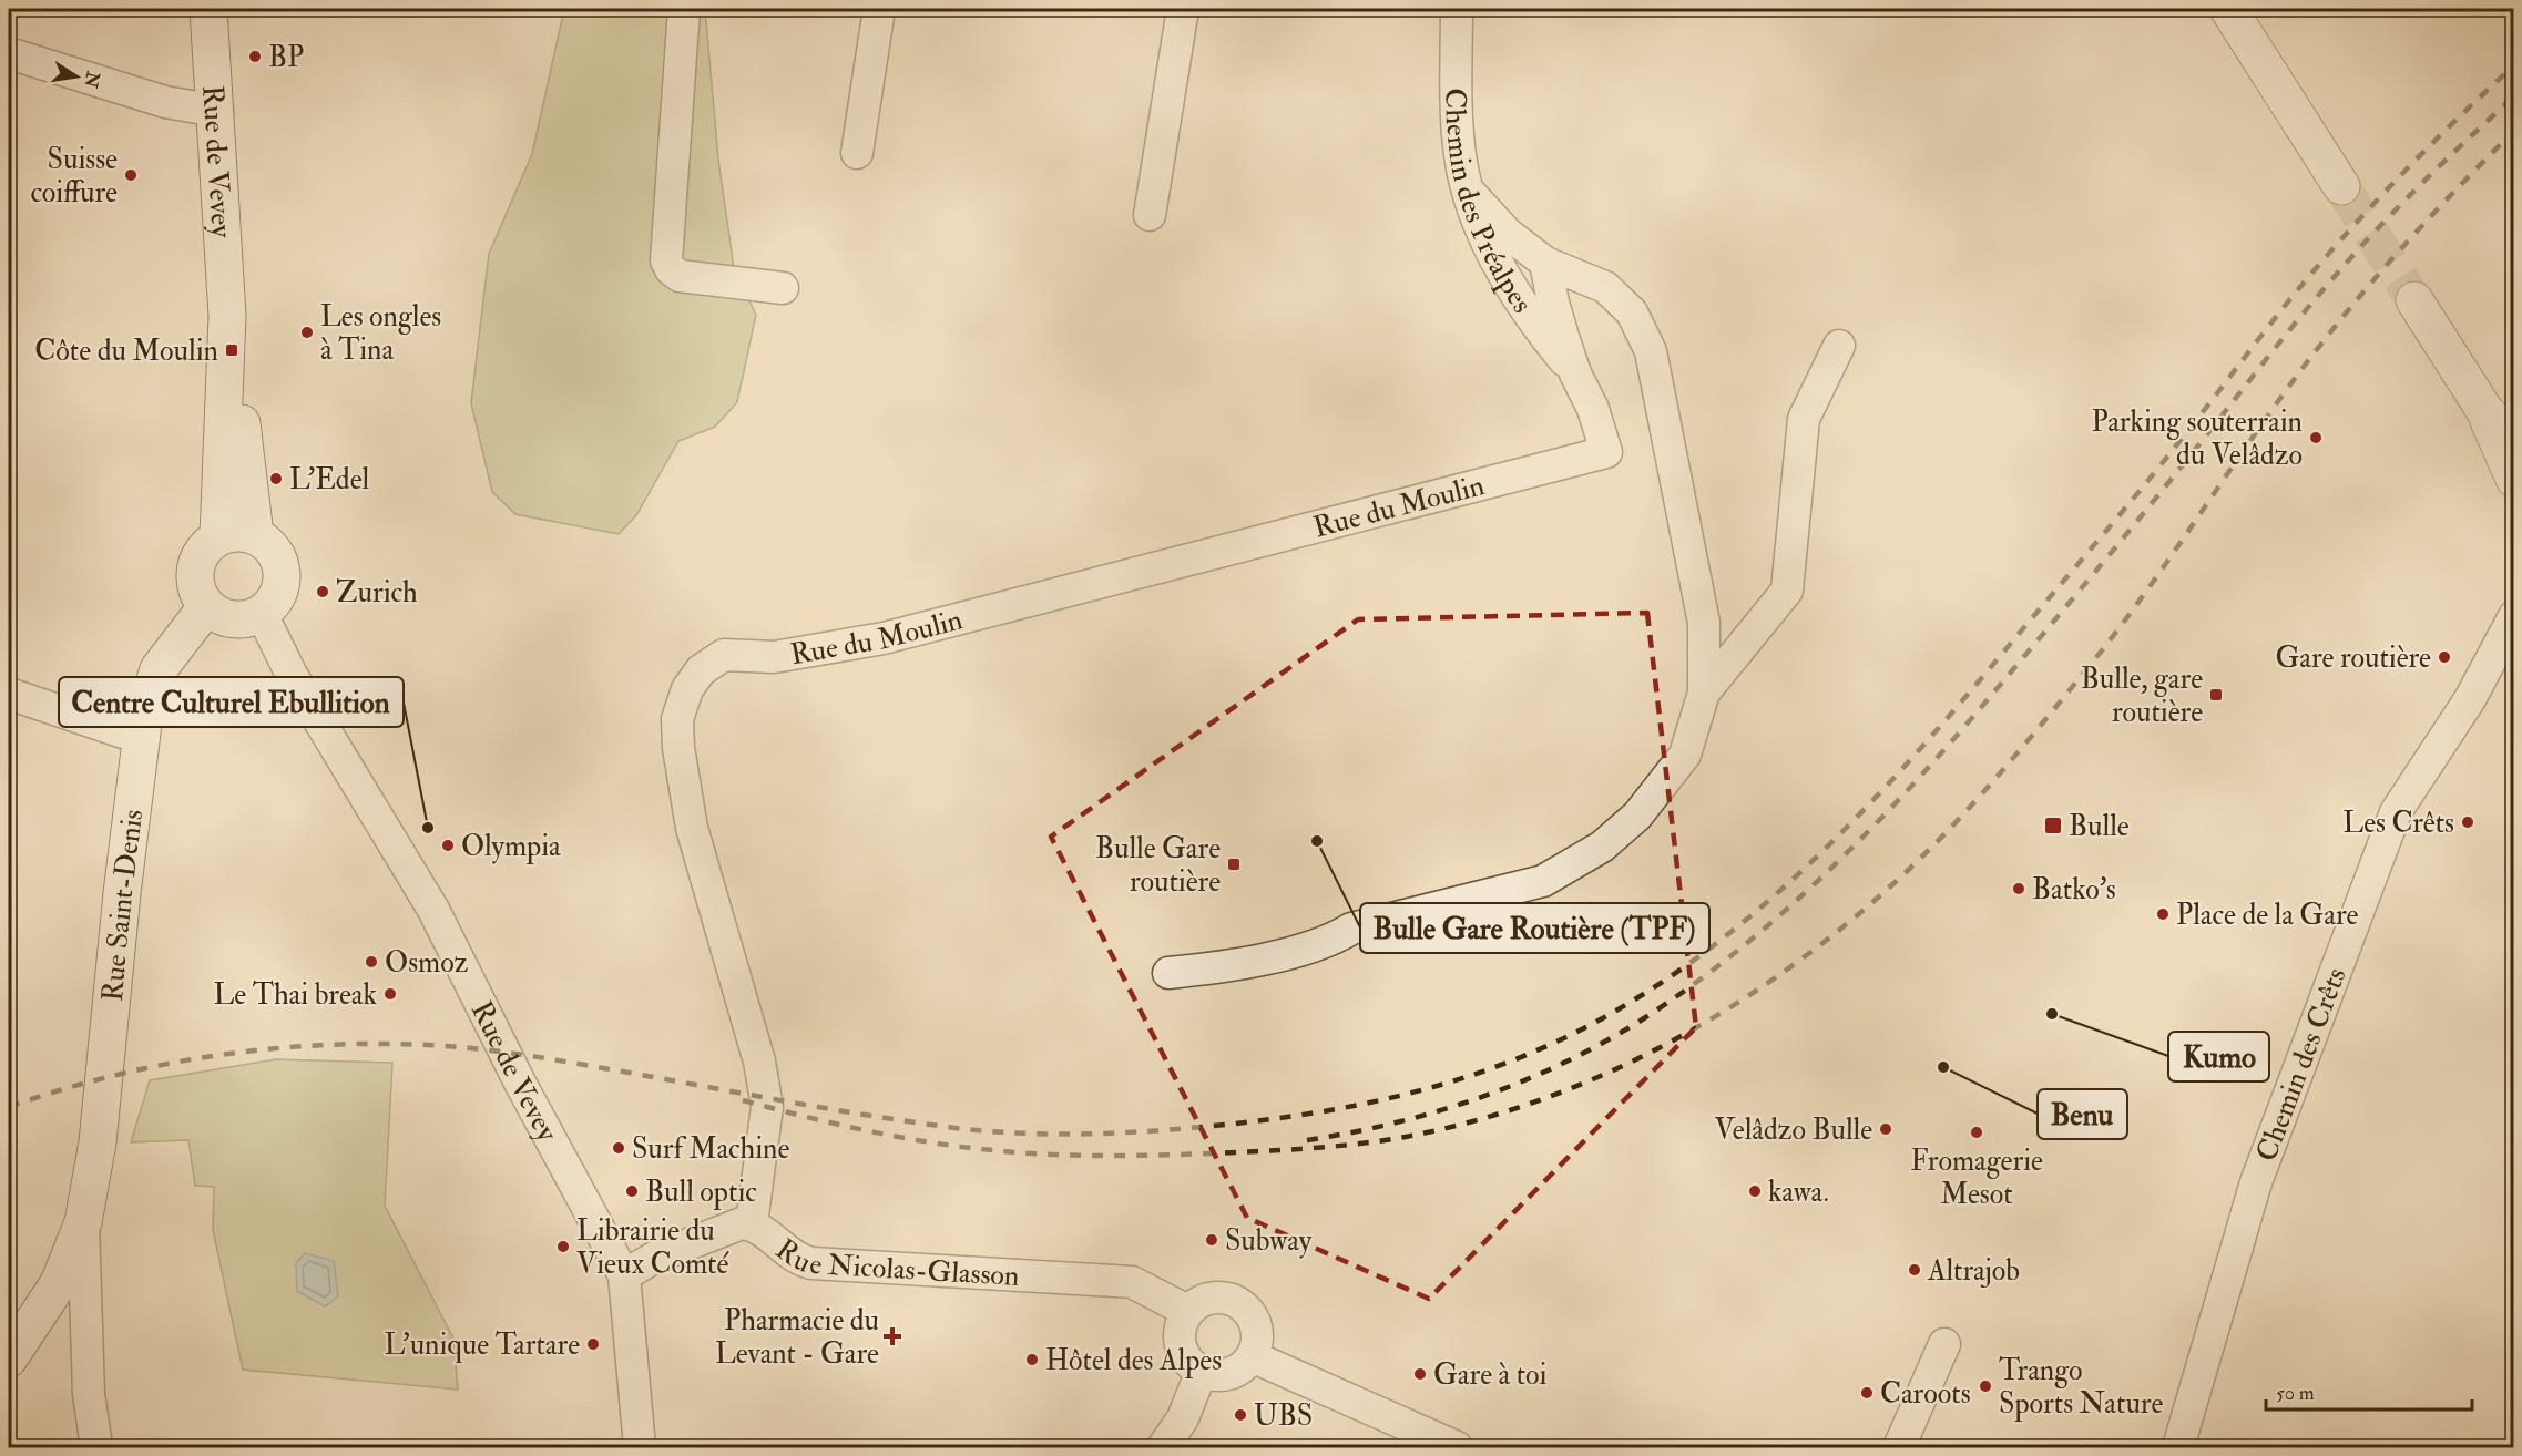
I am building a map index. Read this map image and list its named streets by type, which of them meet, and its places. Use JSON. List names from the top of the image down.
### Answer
{
  "streets": {
    "main road": ["Rue de Vevey", "Rue Saint-Denis"],
    "street": [
      "Chemin des Préalpes",
      "Rue du Moulin",
      "Chemin des Crêts",
      "Rue Nicolas-Glasson"
    ]
  },
  "crossings": [
    ["Rue de Vevey", "Rue Saint-Denis"],
    ["Rue de Vevey", "Rue Nicolas-Glasson"],
    ["Chemin des Préalpes", "Rue du Moulin"],
    ["Rue du Moulin", "Rue Nicolas-Glasson"]
  ],
  "places": {
    "other": [
      "BP",
      "Suisse coiffure",
      "Les ongles à Tina",
      "Parking souterrain du Velâdzo",
      "L'Edel",
      "Zurich",
      "Gare routière",
      "Les Crêts",
      "Centre Culturel Ebullition",
      "Bulle Gare Routière (TPF)",
      "Olympia",
      "Batko's",
      "Place de la Gare",
      "Osmoz",
      "Le Thai break",
      "Kumo",
      "Benu",
      "Velâdzo Bulle",
      "Fromagerie Mesot",
      "Surf Machine",
      "Bull optic",
      "kawa.",
      "Subway",
      "Librairie du Vieux Comté",
      "Altrajob",
      "L'unique Tartare",
      "Hôtel des Alpes",
      "Gare à toi",
      "Trango Sports Nature",
      "Caroots",
      "UBS"
    ],
    "transit": [
      "Côte du Moulin",
      "Bulle, gare routière",
      "Bulle",
      "Bulle Gare routière"
    ],
    "health": ["Pharmacie du Levant - Gare"]
  },
  "scale_bar": "50 m",
  "north": "right"
}
